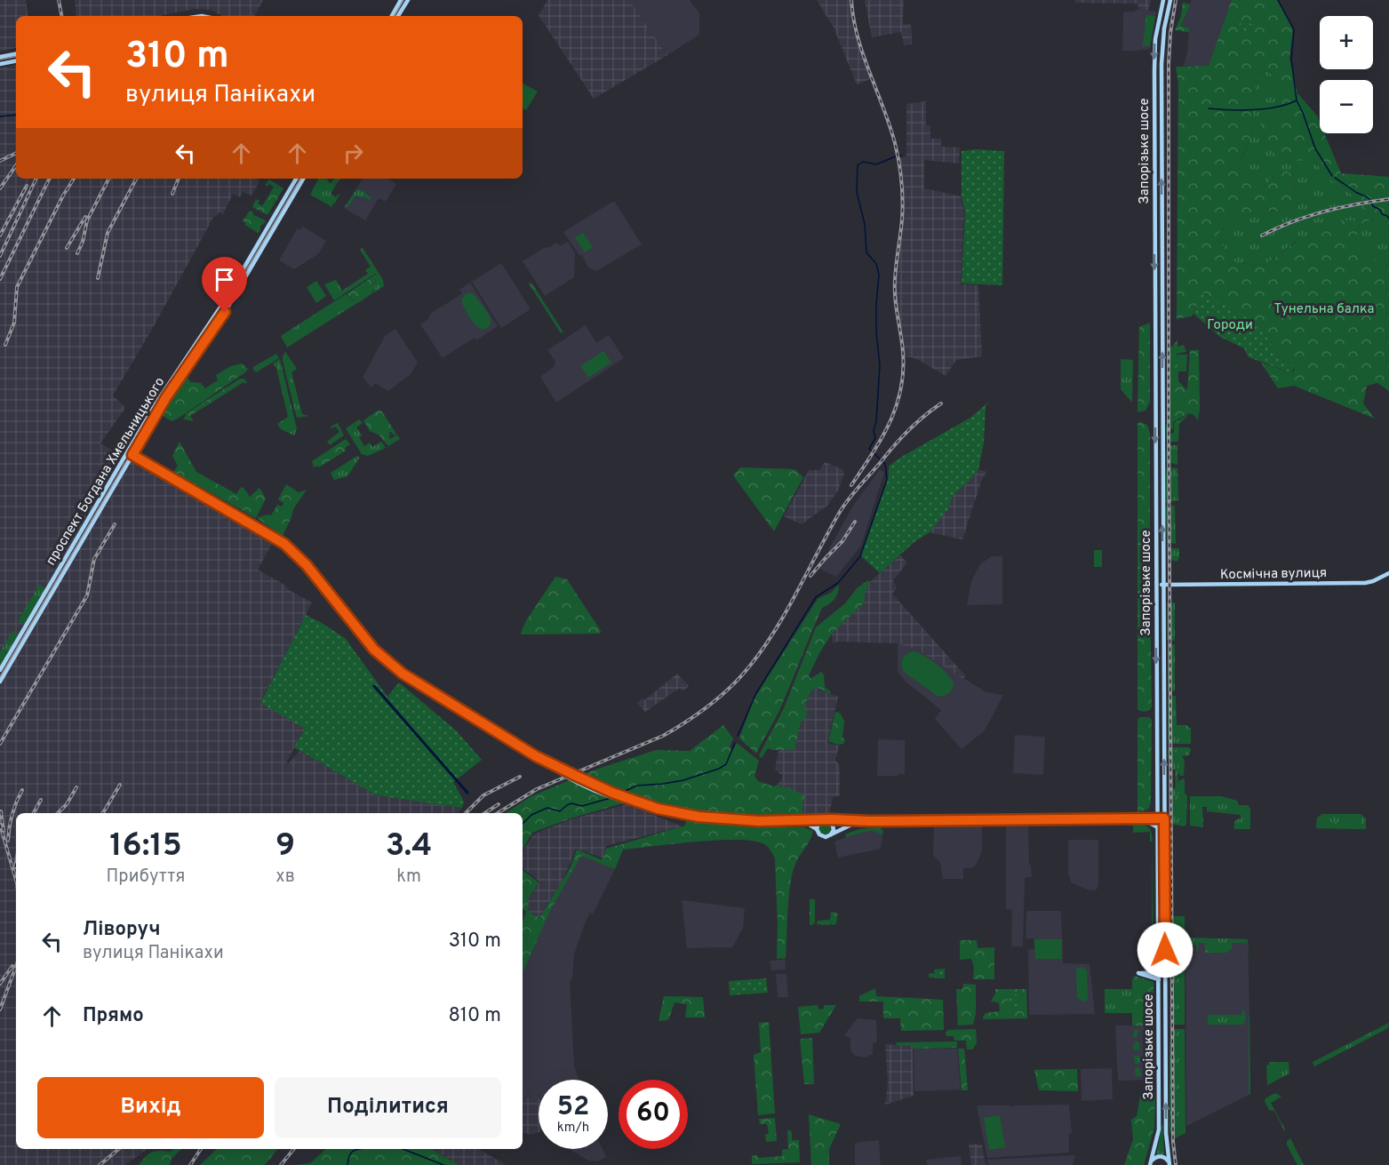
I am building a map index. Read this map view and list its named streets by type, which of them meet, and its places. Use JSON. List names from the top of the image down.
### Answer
{
  "streets": {
    "main road": ["Запорізьке шосе", "проспект Богдана Хмельницького", "Космічна вулиця"]
  },
  "crossings": [
    ["Запорізьке шосе", "Космічна вулиця"]
  ],
  "parks": ["Тунельна балка", "Городи"],
  "page": {
    "map_buttons": ["+", "−"],
    "turn": ["310 m", "вулиця Панікахи"],
    "eta": [
      "16:15",
      "Прибуття",
      "9",
      "хв",
      "3.4",
      "km"
    ],
    "list": [
      {
        "name": "Ліворуч",
        "note": "вулиця Панікахи",
        "value": "310 m"
      },
      {
        "name": "Прямо",
        "value": "810 m"
      }
    ],
    "buttons": ["Вихід", "Поділитися"],
    "speed": "52 km/h",
    "limit": "60"
  }
}
